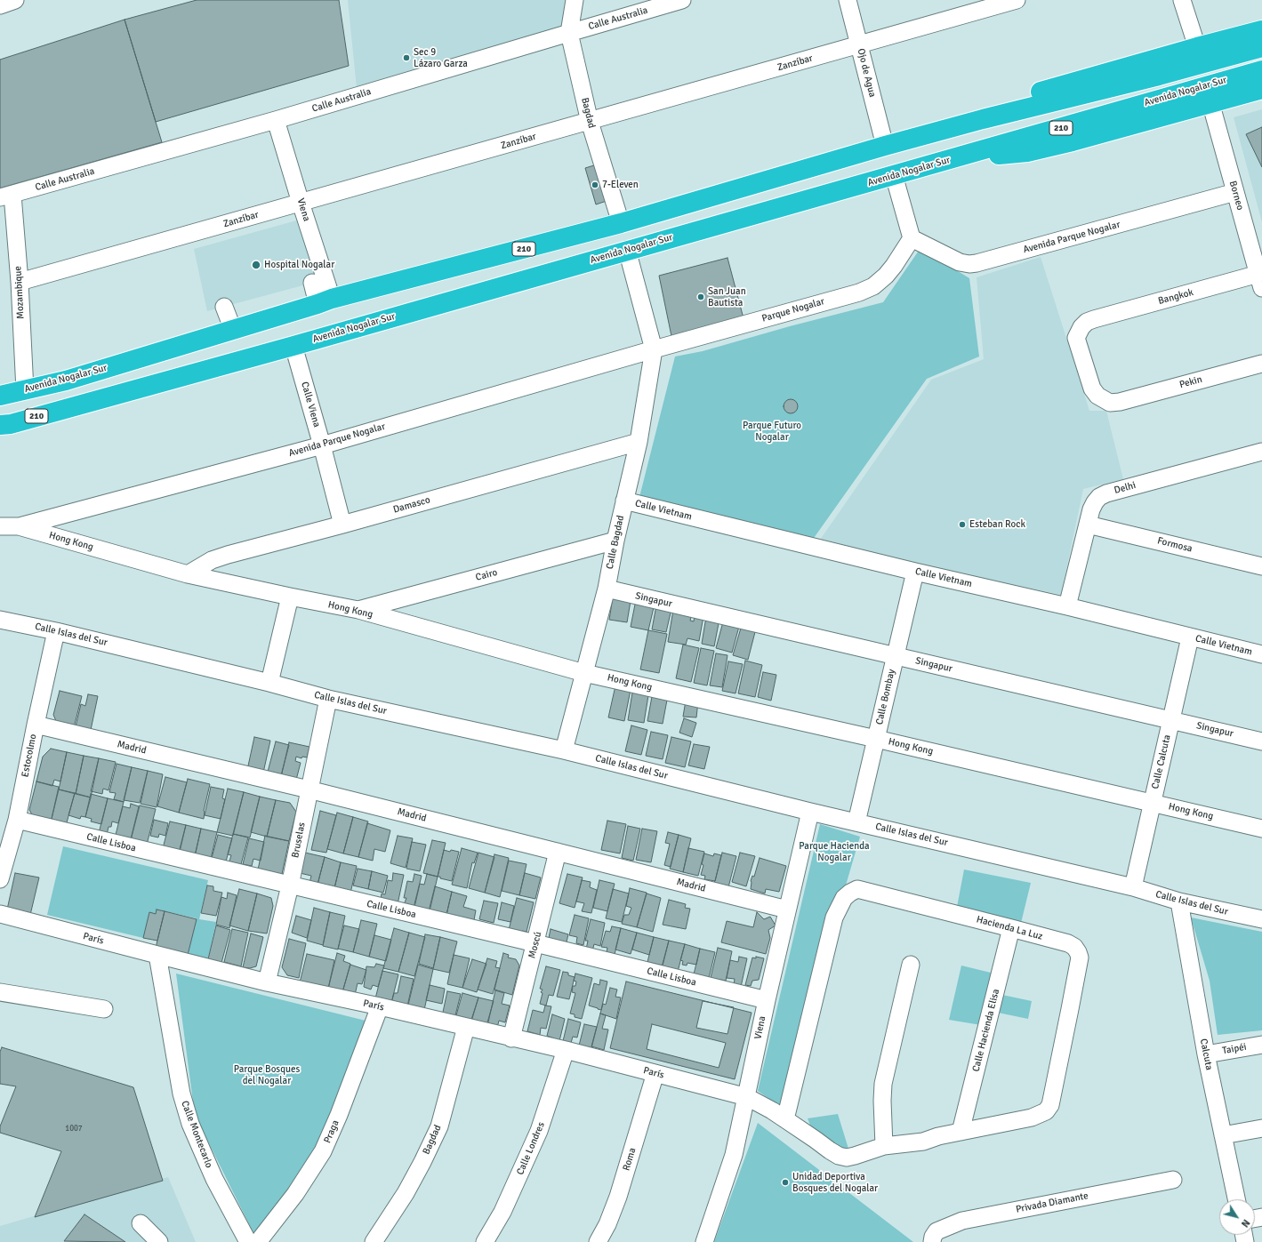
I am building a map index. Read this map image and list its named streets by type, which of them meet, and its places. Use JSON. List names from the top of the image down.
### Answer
{
  "streets": {
    "highway": ["Avenida Nogalar Sur", "210"],
    "street": [
      "Calle Australia",
      "Zanzíbar",
      "Ojo de Agua",
      "Bagdad",
      "Borneo",
      "Viena",
      "Avenida Parque Nogalar",
      "Mozambique",
      "Bangkok",
      "Parque Nogalar",
      "Pekin",
      "Calle Viena",
      "Delhi",
      "Damasco",
      "Calle Vietnam",
      "Hong Kong",
      "Calle Bagdad",
      "Formosa",
      "Cairo",
      "Singapur",
      "Calle Islas del Sur",
      "Calle Bombay",
      "Madrid",
      "Estocolmo",
      "Calle Calcuta",
      "Bruselas",
      "Calle Lisboa",
      "Hacienda La Luz",
      "París",
      "Moscú",
      "Calle Hacienda Elisa",
      "Taipéi",
      "Calcuta",
      "Praga",
      "Calle Montecarlo",
      "Calle Londres",
      "Roma",
      "Privada Diamante"
    ]
  },
  "crossings": [
    ["Calle Australia", "Bagdad"],
    ["Calle Australia", "Viena"],
    ["Calle Australia", "Mozambique"],
    ["Zanzíbar", "Ojo de Agua"],
    ["Zanzíbar", "Bagdad"],
    ["Zanzíbar", "Viena"],
    ["Zanzíbar", "Mozambique"],
    ["Ojo de Agua", "Avenida Nogalar Sur"],
    ["Avenida Nogalar Sur", "Bagdad"],
    ["Avenida Nogalar Sur", "Viena"],
    ["Avenida Nogalar Sur", "Mozambique"],
    ["Avenida Nogalar Sur", "Calle Viena"],
    ["Avenida Nogalar Sur", "Calle Bagdad"],
    ["Bagdad", "París"],
    ["Borneo", "Avenida Parque Nogalar"],
    ["Borneo", "Bangkok"],
    ["Viena", "Calle Islas del Sur"],
    ["Viena", "Madrid"],
    ["Viena", "Calle Lisboa"],
    ["Viena", "Hacienda La Luz"],
    ["Viena", "París"],
    ["Avenida Parque Nogalar", "Parque Nogalar"],
    ["Avenida Parque Nogalar", "Calle Viena"],
    ["Avenida Parque Nogalar", "Hong Kong"],
    ["Avenida Parque Nogalar", "Calle Bagdad"],
    ["Bangkok", "Pekin"],
    ["Parque Nogalar", "Calle Bagdad"],
    ["Calle Viena", "Damasco"],
    ["Delhi", "Calle Vietnam"],
    ["Delhi", "Formosa"],
    ["Damasco", "Hong Kong"],
    ["Damasco", "Calle Bagdad"],
    ["Calle Vietnam", "Calle Bagdad"],
    ["Calle Vietnam", "Calle Bombay"],
    ["Calle Vietnam", "Calle Calcuta"],
    ["Hong Kong", "Calle Bagdad"],
    ["Hong Kong", "Cairo"],
    ["Hong Kong", "Calle Bombay"],
    ["Hong Kong", "Calle Calcuta"],
    ["Calle Bagdad", "Cairo"],
    ["Calle Bagdad", "Singapur"],
    ["Calle Bagdad", "Calle Islas del Sur"],
    ["Singapur", "Calle Bombay"],
    ["Singapur", "Calle Calcuta"],
    ["Calle Islas del Sur", "Calle Bombay"],
    ["Calle Islas del Sur", "Estocolmo"],
    ["Calle Islas del Sur", "Calle Calcuta"],
    ["Calle Islas del Sur", "Bruselas"],
    ["Calle Islas del Sur", "Calcuta"],
    ["Madrid", "Estocolmo"],
    ["Madrid", "Bruselas"],
    ["Madrid", "Moscú"],
    ["Estocolmo", "Calle Lisboa"],
    ["Bruselas", "Calle Lisboa"],
    ["Bruselas", "París"],
    ["Calle Lisboa", "Moscú"],
    ["Hacienda La Luz", "París"],
    ["Hacienda La Luz", "Calle Hacienda Elisa"],
    ["París", "Moscú"],
    ["París", "Praga"],
    ["París", "Calle Montecarlo"],
    ["París", "Calle Londres"],
    ["París", "Roma"],
    ["Taipéi", "Calcuta"]
  ],
  "parks": ["Parque Futuro Nogalar", "Parque Hacienda Nogalar", "Parque Bosques del Nogalar"],
  "places": [
    "Sec 9 Lázaro Garza",
    "7-Eleven",
    "Hospital Nogalar",
    "San Juan Bautista",
    "Esteban Rock",
    "Unidad Deportiva Bosques del Nogalar"
  ],
  "house_numbers": ["1007"],
  "north": "bottom right"
}
